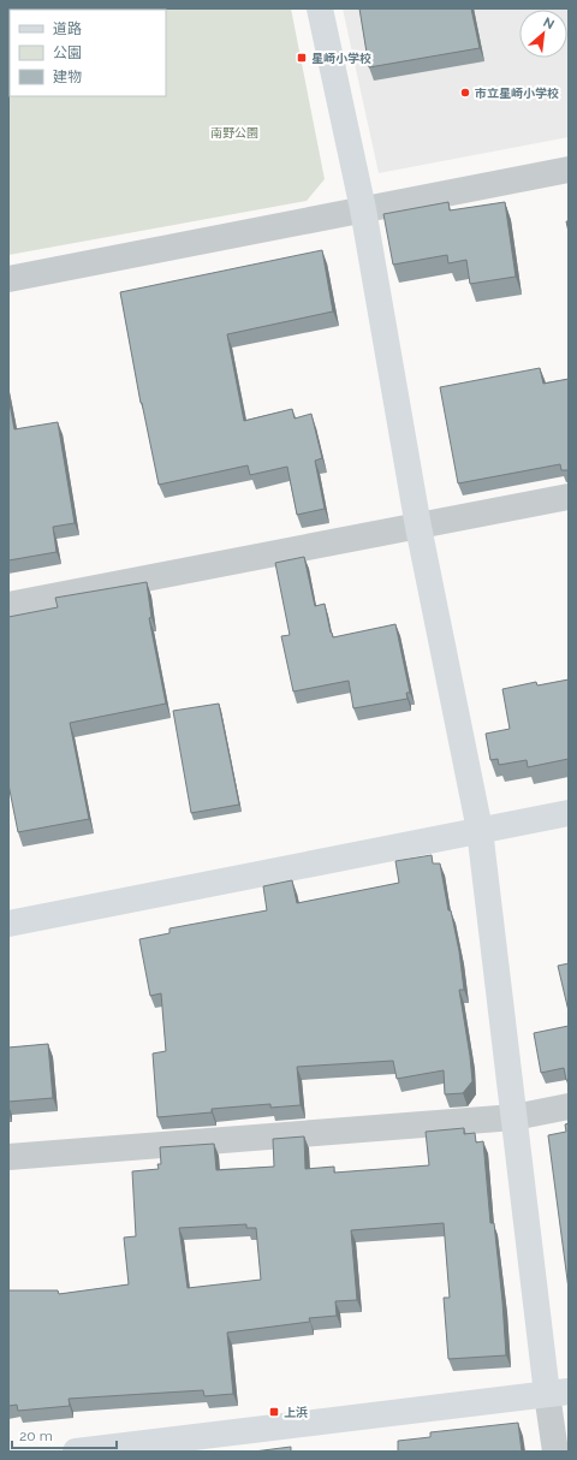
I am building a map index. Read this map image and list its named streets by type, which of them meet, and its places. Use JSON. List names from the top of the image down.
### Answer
{
  "parks": ["南野公園"],
  "places": {
    "transit": ["星崎小学校", "上浜"],
    "other": ["市立星崎小学校"]
  },
  "legend": ["道路", "公園", "建物"],
  "scale_bar": "20 m",
  "north": "top right"
}
